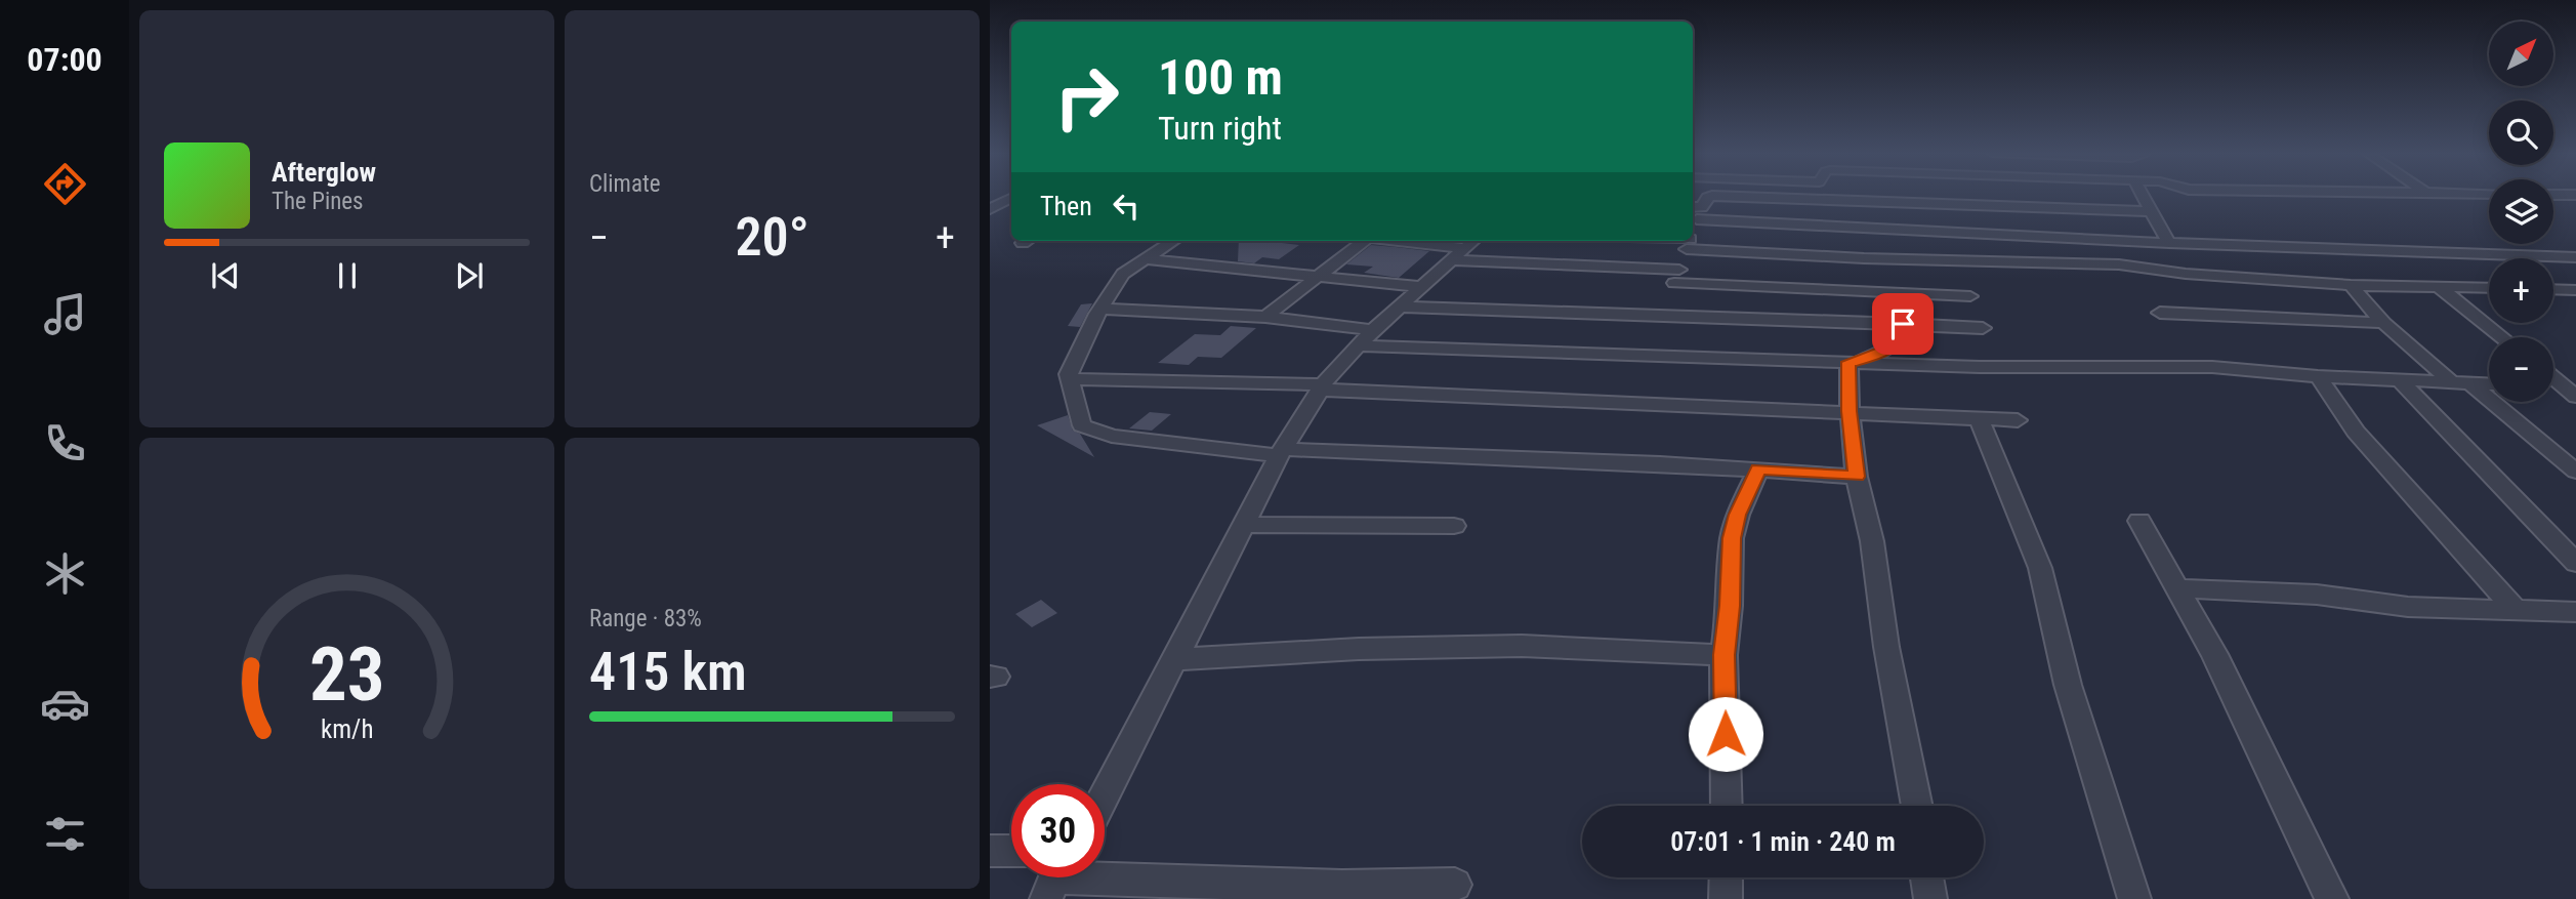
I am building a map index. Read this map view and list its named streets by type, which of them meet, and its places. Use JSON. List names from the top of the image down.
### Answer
{
  "north": "top right",
  "page": {
    "tabs": "07:00",
    "tile": [
      "Climate",
      ["Range · 83%", "415 km"]
    ],
    "map_buttons": ["+", "−"],
    "turn": ["100 m", "Turn right"],
    "song": ["Afterglow", "The Pines"],
    "then": "Then",
    "heat": ["−", "20°", "+"],
    "limit": "30",
    "trip": "07:01 · 1 min · 240 m",
    "gauge": ["23", "km/h"]
  }
}
